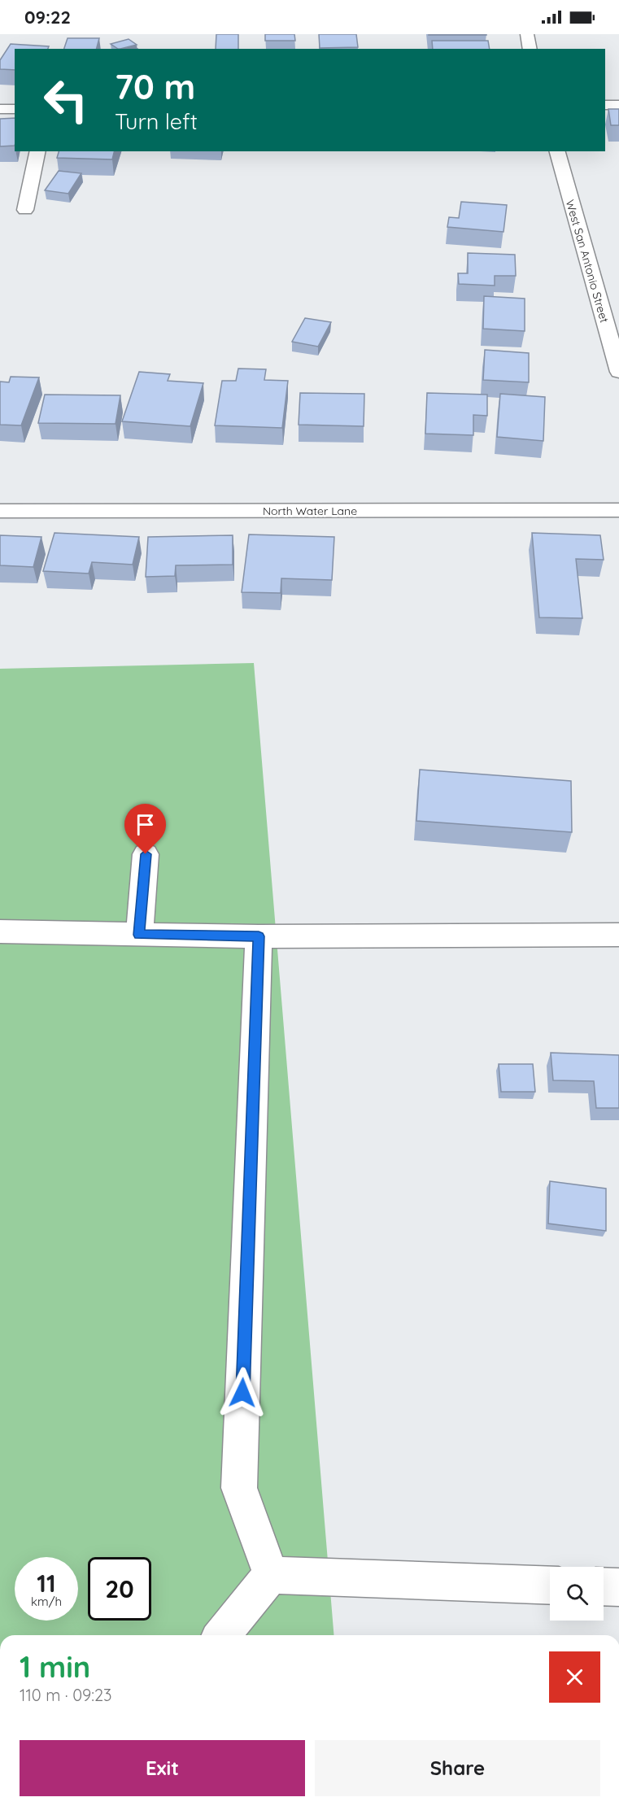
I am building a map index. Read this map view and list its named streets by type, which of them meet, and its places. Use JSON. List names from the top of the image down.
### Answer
{
  "streets": {
    "street": ["West San Antonio Street", "North Water Lane"]
  },
  "page": {
    "status": "09:22",
    "turn": ["70 m", "Turn left"],
    "speed": "11 km/h",
    "limit": "20",
    "heading": ["1 min", "110 m · 09:23"],
    "buttons": ["Exit", "Share"]
  }
}
